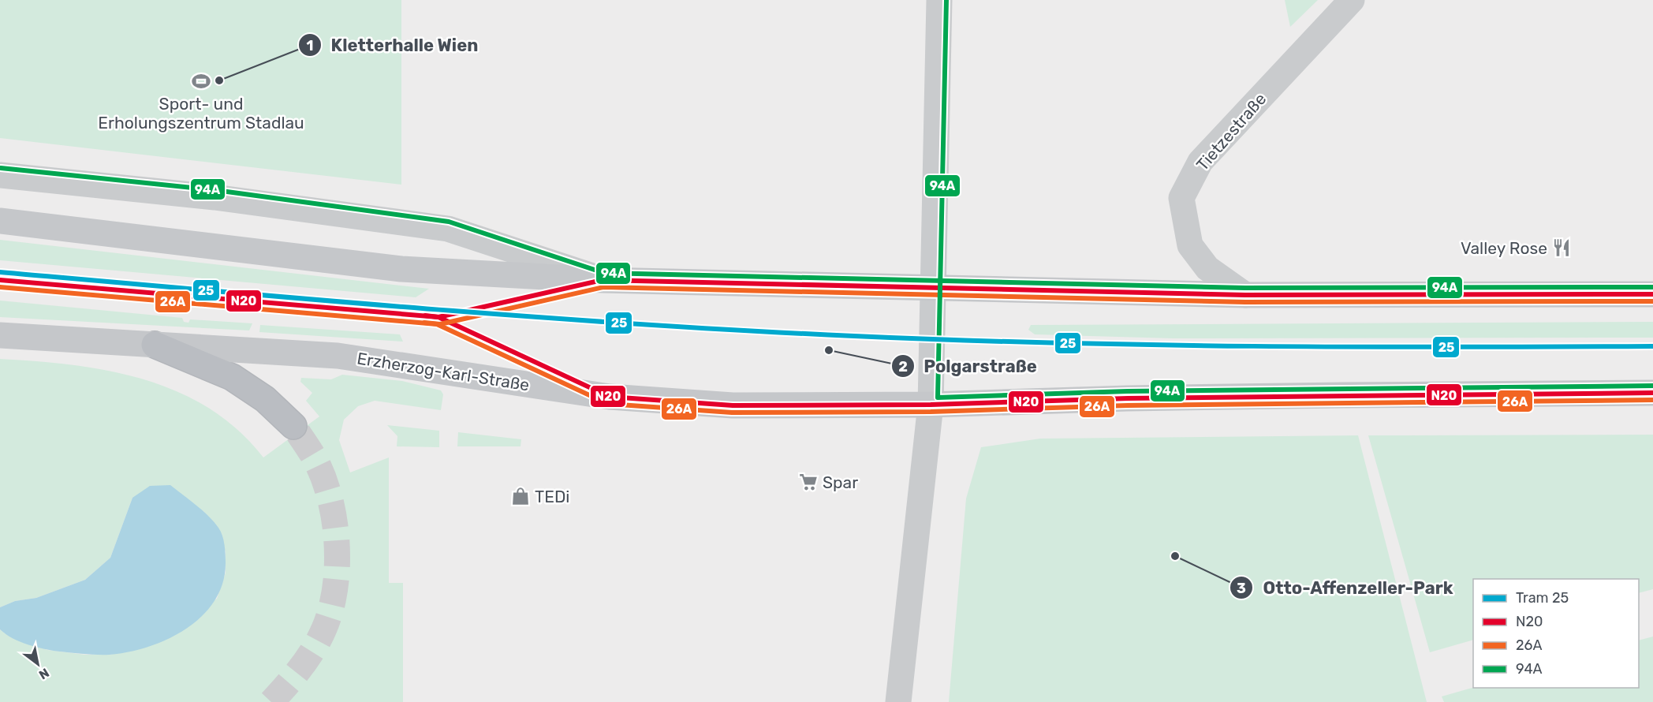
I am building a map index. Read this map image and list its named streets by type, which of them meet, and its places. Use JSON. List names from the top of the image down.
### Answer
{
  "streets": {
    "main road": ["Erzherzog-Karl-Straße"],
    "street": ["Tietzestraße"]
  },
  "places": {
    "other": ["Kletterhalle Wien", "Polgarstraße", "Otto-Affenzeller-Park"],
    "sports": ["Sport- und Erholungszentrum Stadlau"],
    "restaurant": ["Valley Rose"],
    "supermarket": ["Spar"],
    "shop": ["TEDi"]
  },
  "lines": [
    "transit line 94A",
    "tram line 25",
    "transit line N20",
    "transit line 26A"
  ],
  "legend": [
    "Tram 25",
    "N20",
    "26A",
    "94A"
  ],
  "north": "bottom right"
}
